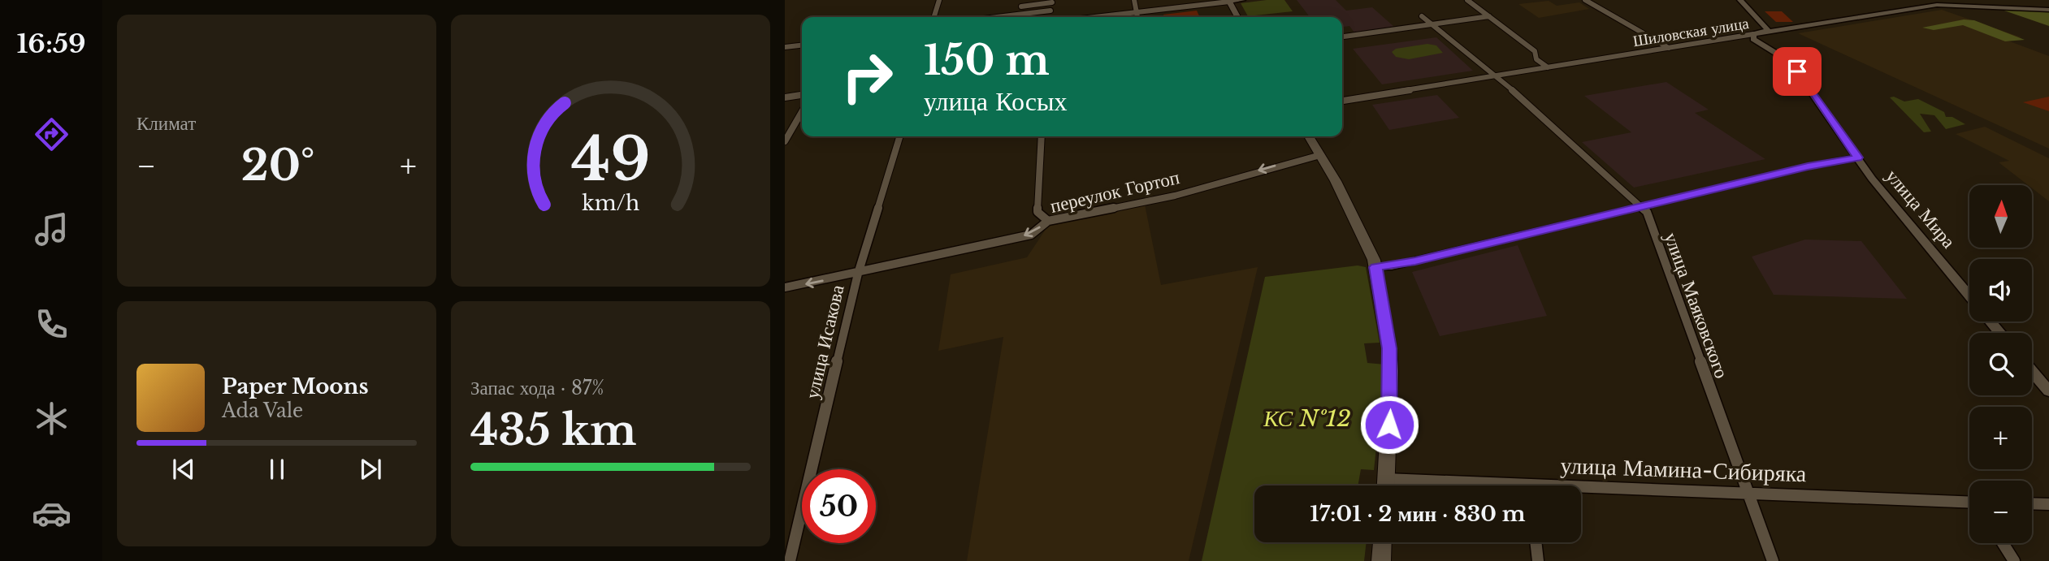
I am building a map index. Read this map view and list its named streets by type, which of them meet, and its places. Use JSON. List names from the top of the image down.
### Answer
{
  "streets": {
    "street": [
      "Шиловская улица",
      "переулок Гортоп",
      "улица Мира",
      "улица Маяковского",
      "улица Исакова",
      "улица Мамина-Сибиряка"
    ]
  },
  "crossings": [
    ["Шиловская улица", "улица Мира"],
    ["Шиловская улица", "улица Маяковского"],
    ["переулок Гортоп", "улица Исакова"],
    ["улица Маяковского", "улица Мамина-Сибиряка"]
  ],
  "one_way": ["переулок Гортоп"],
  "parks": ["КС №12"],
  "north": "top",
  "page": {
    "tabs": "16:59",
    "tile": [
      "Климат",
      ["Запас хода · 87%", "435 km"]
    ],
    "turn": ["150 m", "улица Косых"],
    "heat": ["−", "20°", "+"],
    "map_buttons": ["+", "−"],
    "song": ["Paper Moons", "Ada Vale"],
    "limit": "50",
    "trip": "17:01 · 2 мин · 830 m",
    "gauge": ["49", "km/h"]
  }
}
